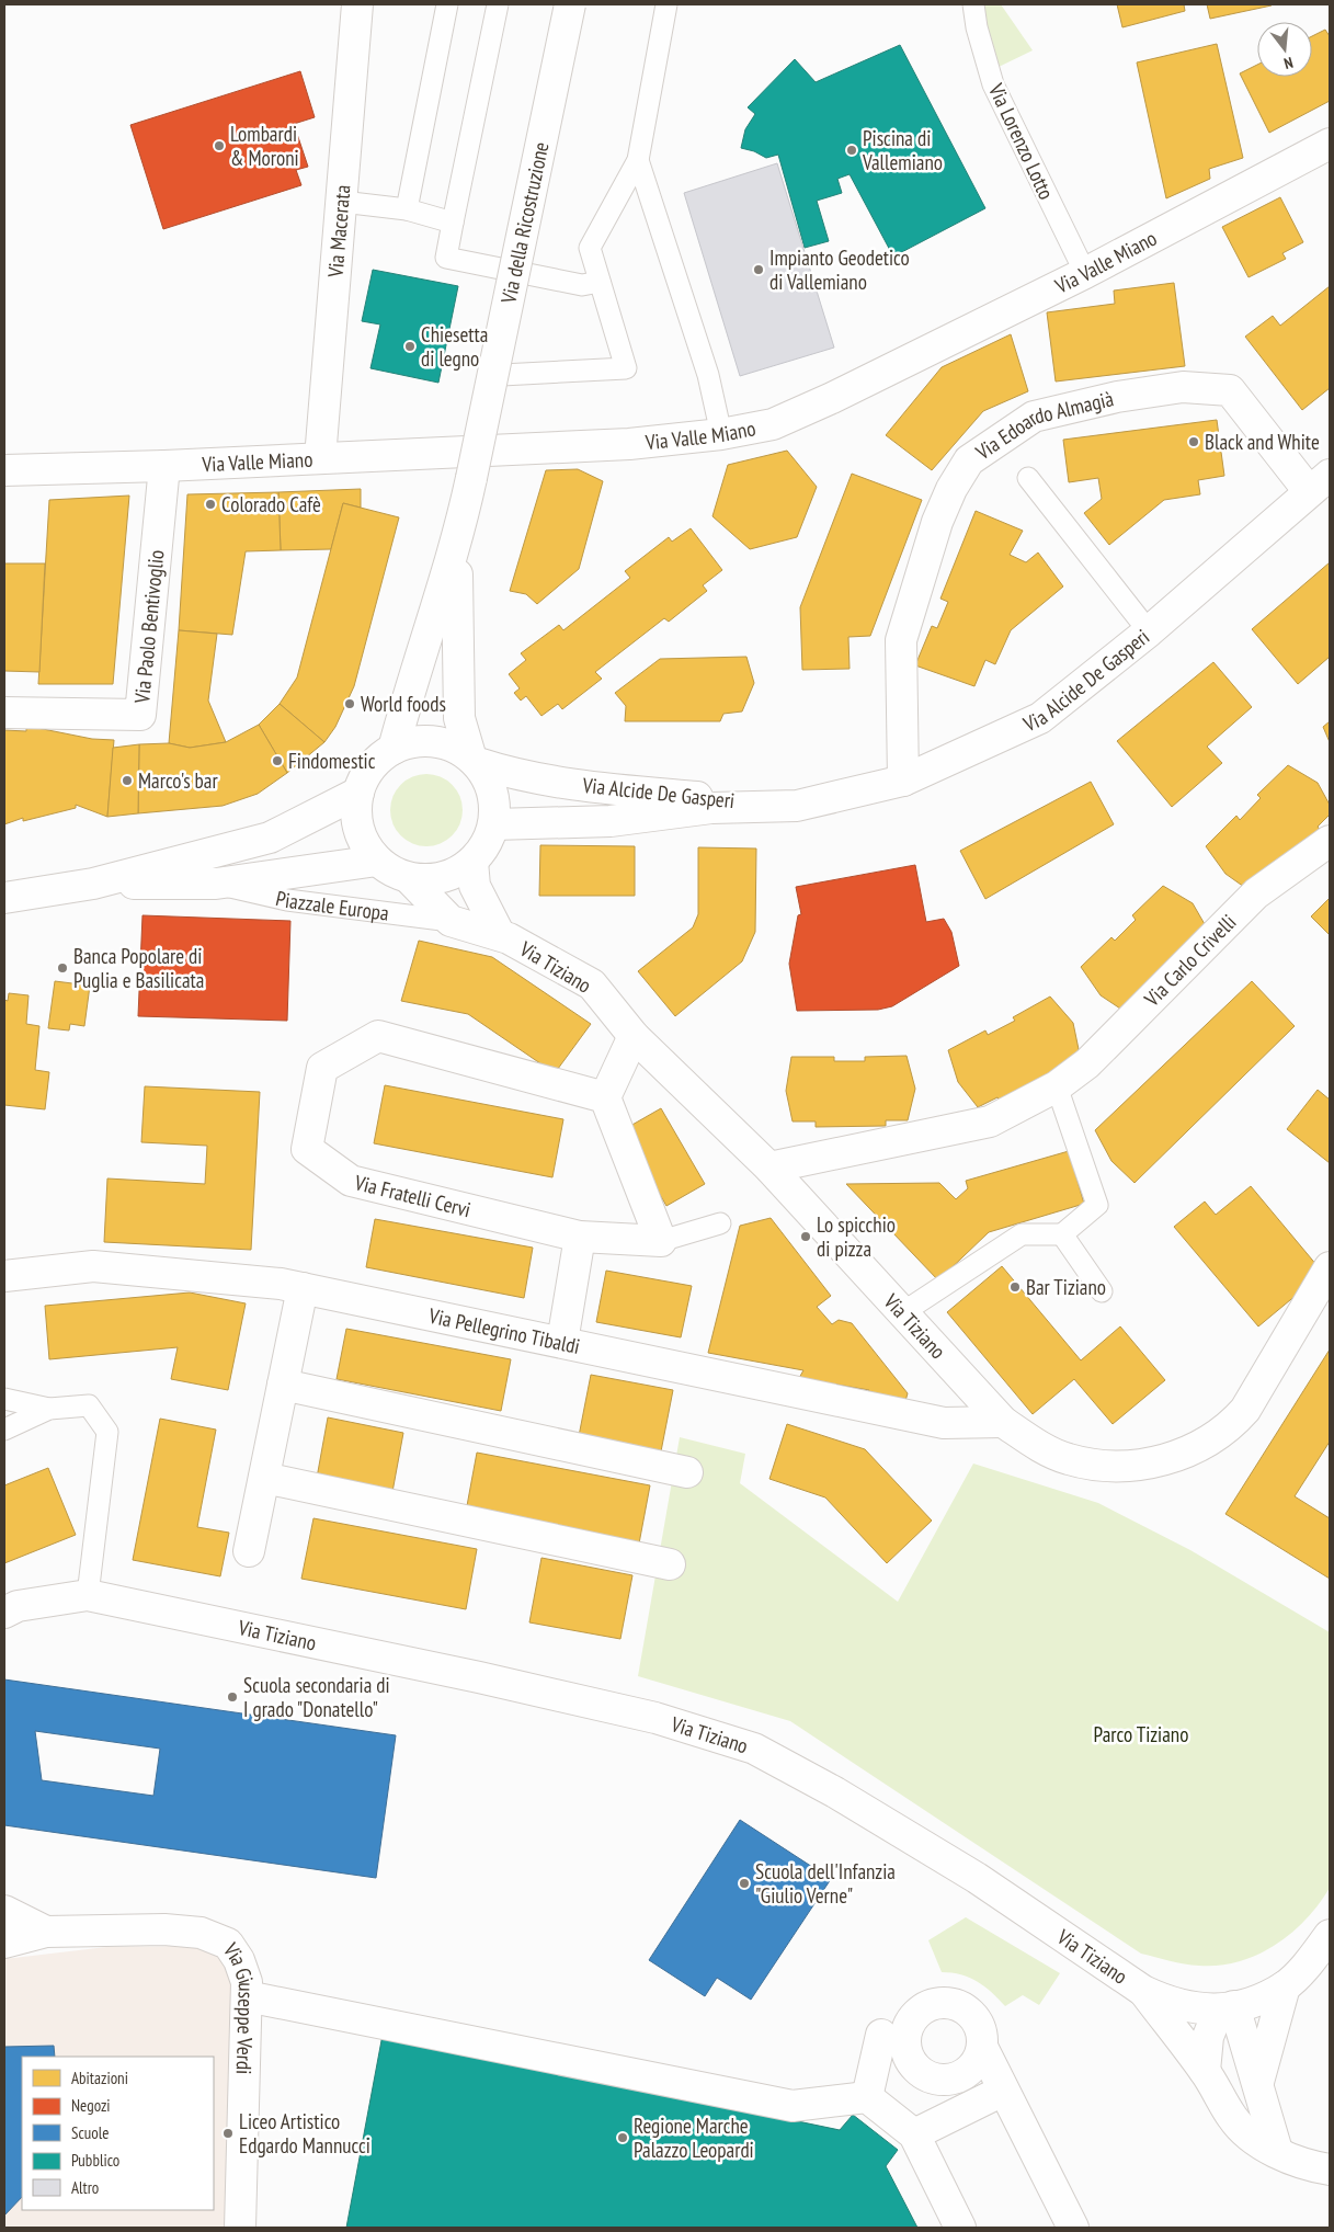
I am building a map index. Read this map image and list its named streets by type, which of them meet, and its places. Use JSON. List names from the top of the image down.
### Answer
{
  "streets": {
    "street": [
      "Via della Ricostruzione",
      "Via Macerata",
      "Via Valle Miano",
      "Via Edoardo Almagià",
      "Via Paolo Bentivoglio",
      "Via Alcide De Gasperi",
      "Piazzale Europa",
      "Via Carlo Crivelli",
      "Via Tiziano",
      "Via Fratelli Cervi",
      "Via Pellegrino Tibaldi",
      "Via Giuseppe Verdi"
    ],
    "lane": ["Via Lorenzo Lotto"]
  },
  "crossings": [
    ["Via Lorenzo Lotto", "Via Valle Miano"],
    ["Via della Ricostruzione", "Via Alcide De Gasperi"],
    ["Via della Ricostruzione", "Piazzale Europa"],
    ["Via Macerata", "Via Valle Miano"],
    ["Via Valle Miano", "Via Paolo Bentivoglio"],
    ["Via Edoardo Almagià", "Via Alcide De Gasperi"],
    ["Via Alcide De Gasperi", "Piazzale Europa"],
    ["Piazzale Europa", "Via Tiziano"],
    ["Via Carlo Crivelli", "Via Tiziano"],
    ["Via Tiziano", "Via Pellegrino Tibaldi"]
  ],
  "parks": ["Parco Tiziano"],
  "places": [
    "Lombardi & Moroni",
    "Piscina di Vallemiano",
    "Impianto Geodetico di Vallemiano",
    "Chiesetta di legno",
    "Black and White",
    "Colorado Cafè",
    "World foods",
    "Findomestic",
    "Marco's bar",
    "Banca Popolare di Puglia e Basilicata",
    "Lo spicchio di pizza",
    "Bar Tiziano",
    "Scuola secondaria di I grado \"Donatello\"",
    "Scuola dell'Infanzia \"Giulio Verne\"",
    "Liceo Artistico Edgardo Mannucci",
    "Regione Marche Palazzo Leopardi"
  ],
  "legend": [
    "Abitazioni",
    "Negozi",
    "Scuole",
    "Pubblico",
    "Altro"
  ],
  "north": "bottom"
}
